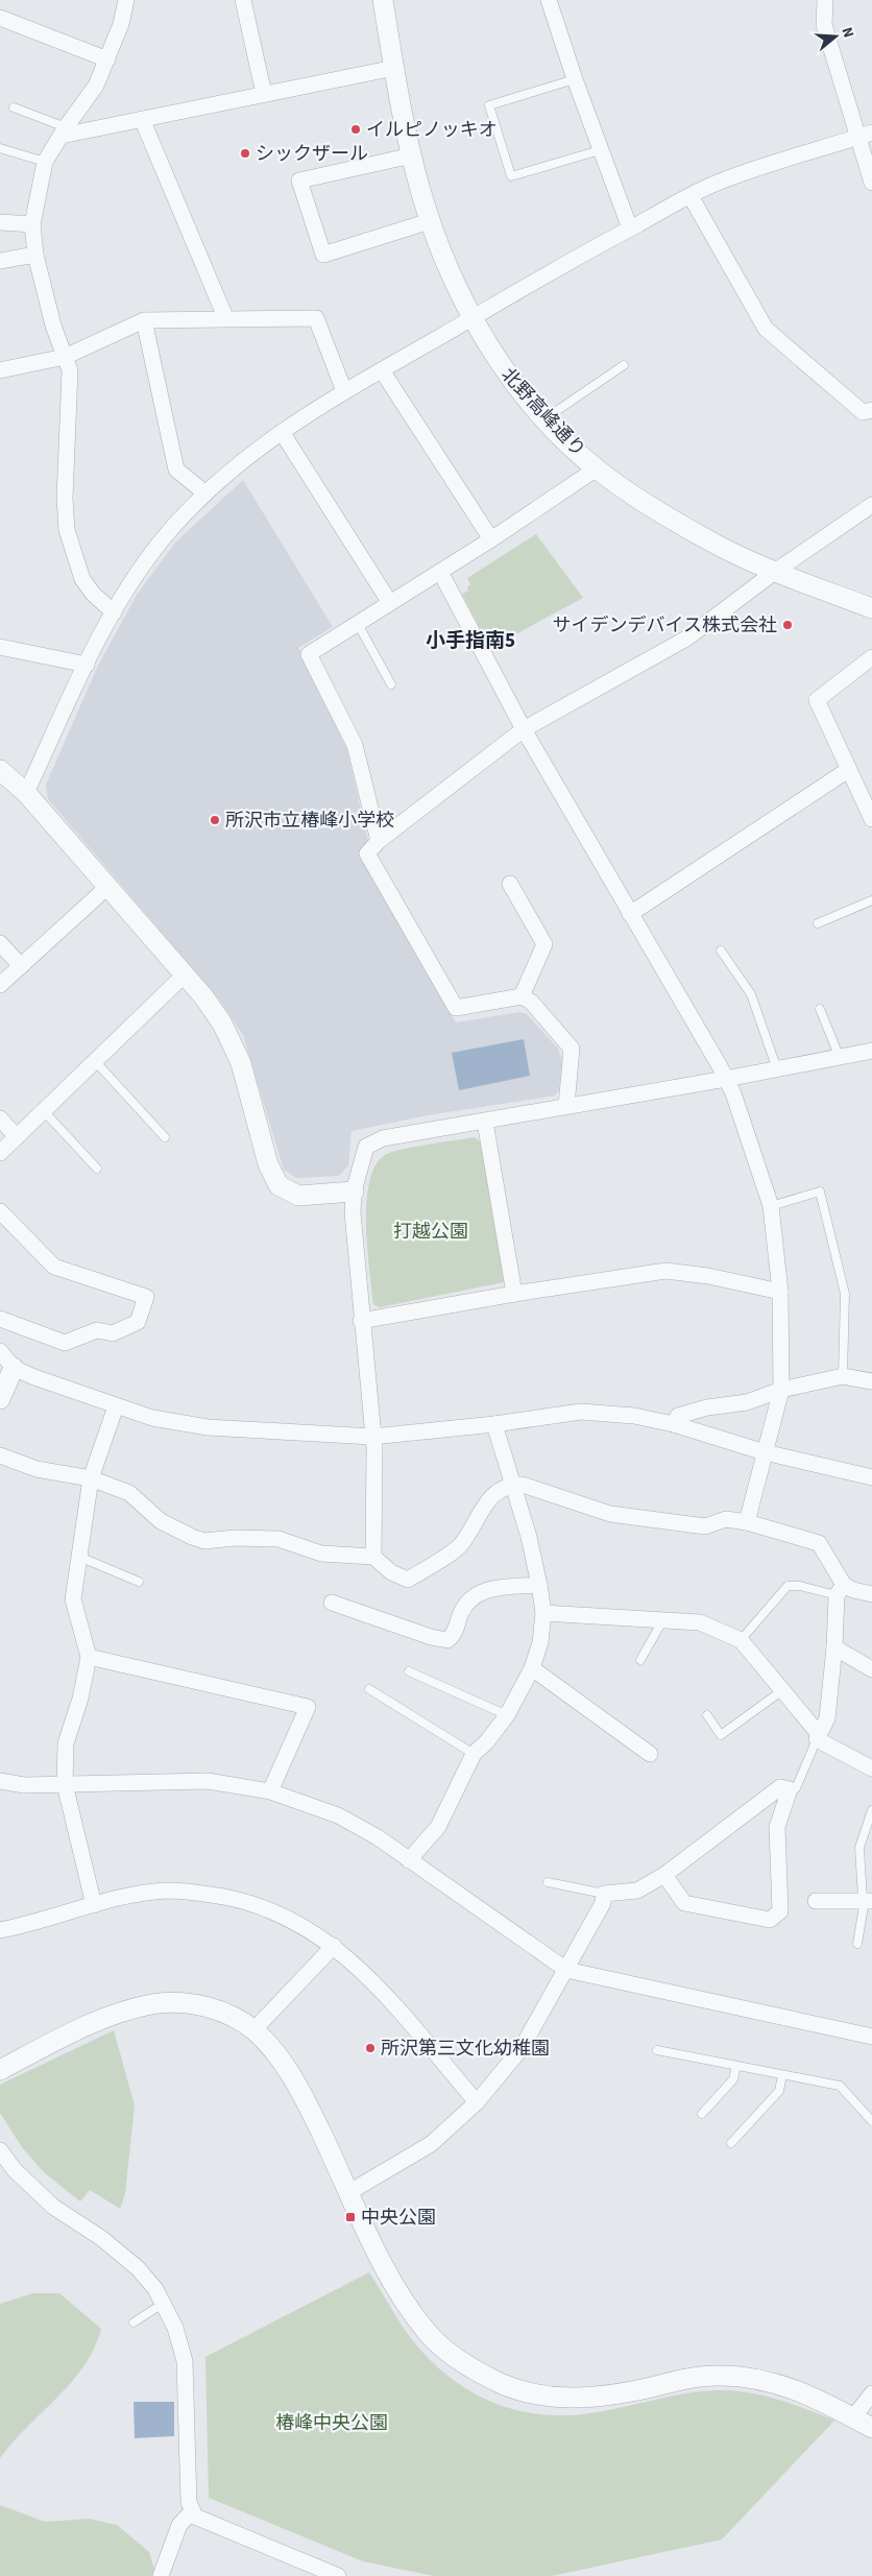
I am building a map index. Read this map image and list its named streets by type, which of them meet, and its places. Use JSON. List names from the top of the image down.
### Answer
{
  "streets": {
    "street": ["北野高峰通り"]
  },
  "districts": ["小手指南5"],
  "parks": ["打越公園", "椿峰中央公園"],
  "places": {
    "other": [
      "イルピノッキオ",
      "シックザール",
      "サイデンデバイス株式会社",
      "所沢市立椿峰小学校",
      "所沢第三文化幼稚園"
    ],
    "transit": ["中央公園"]
  },
  "north": "right"
}
